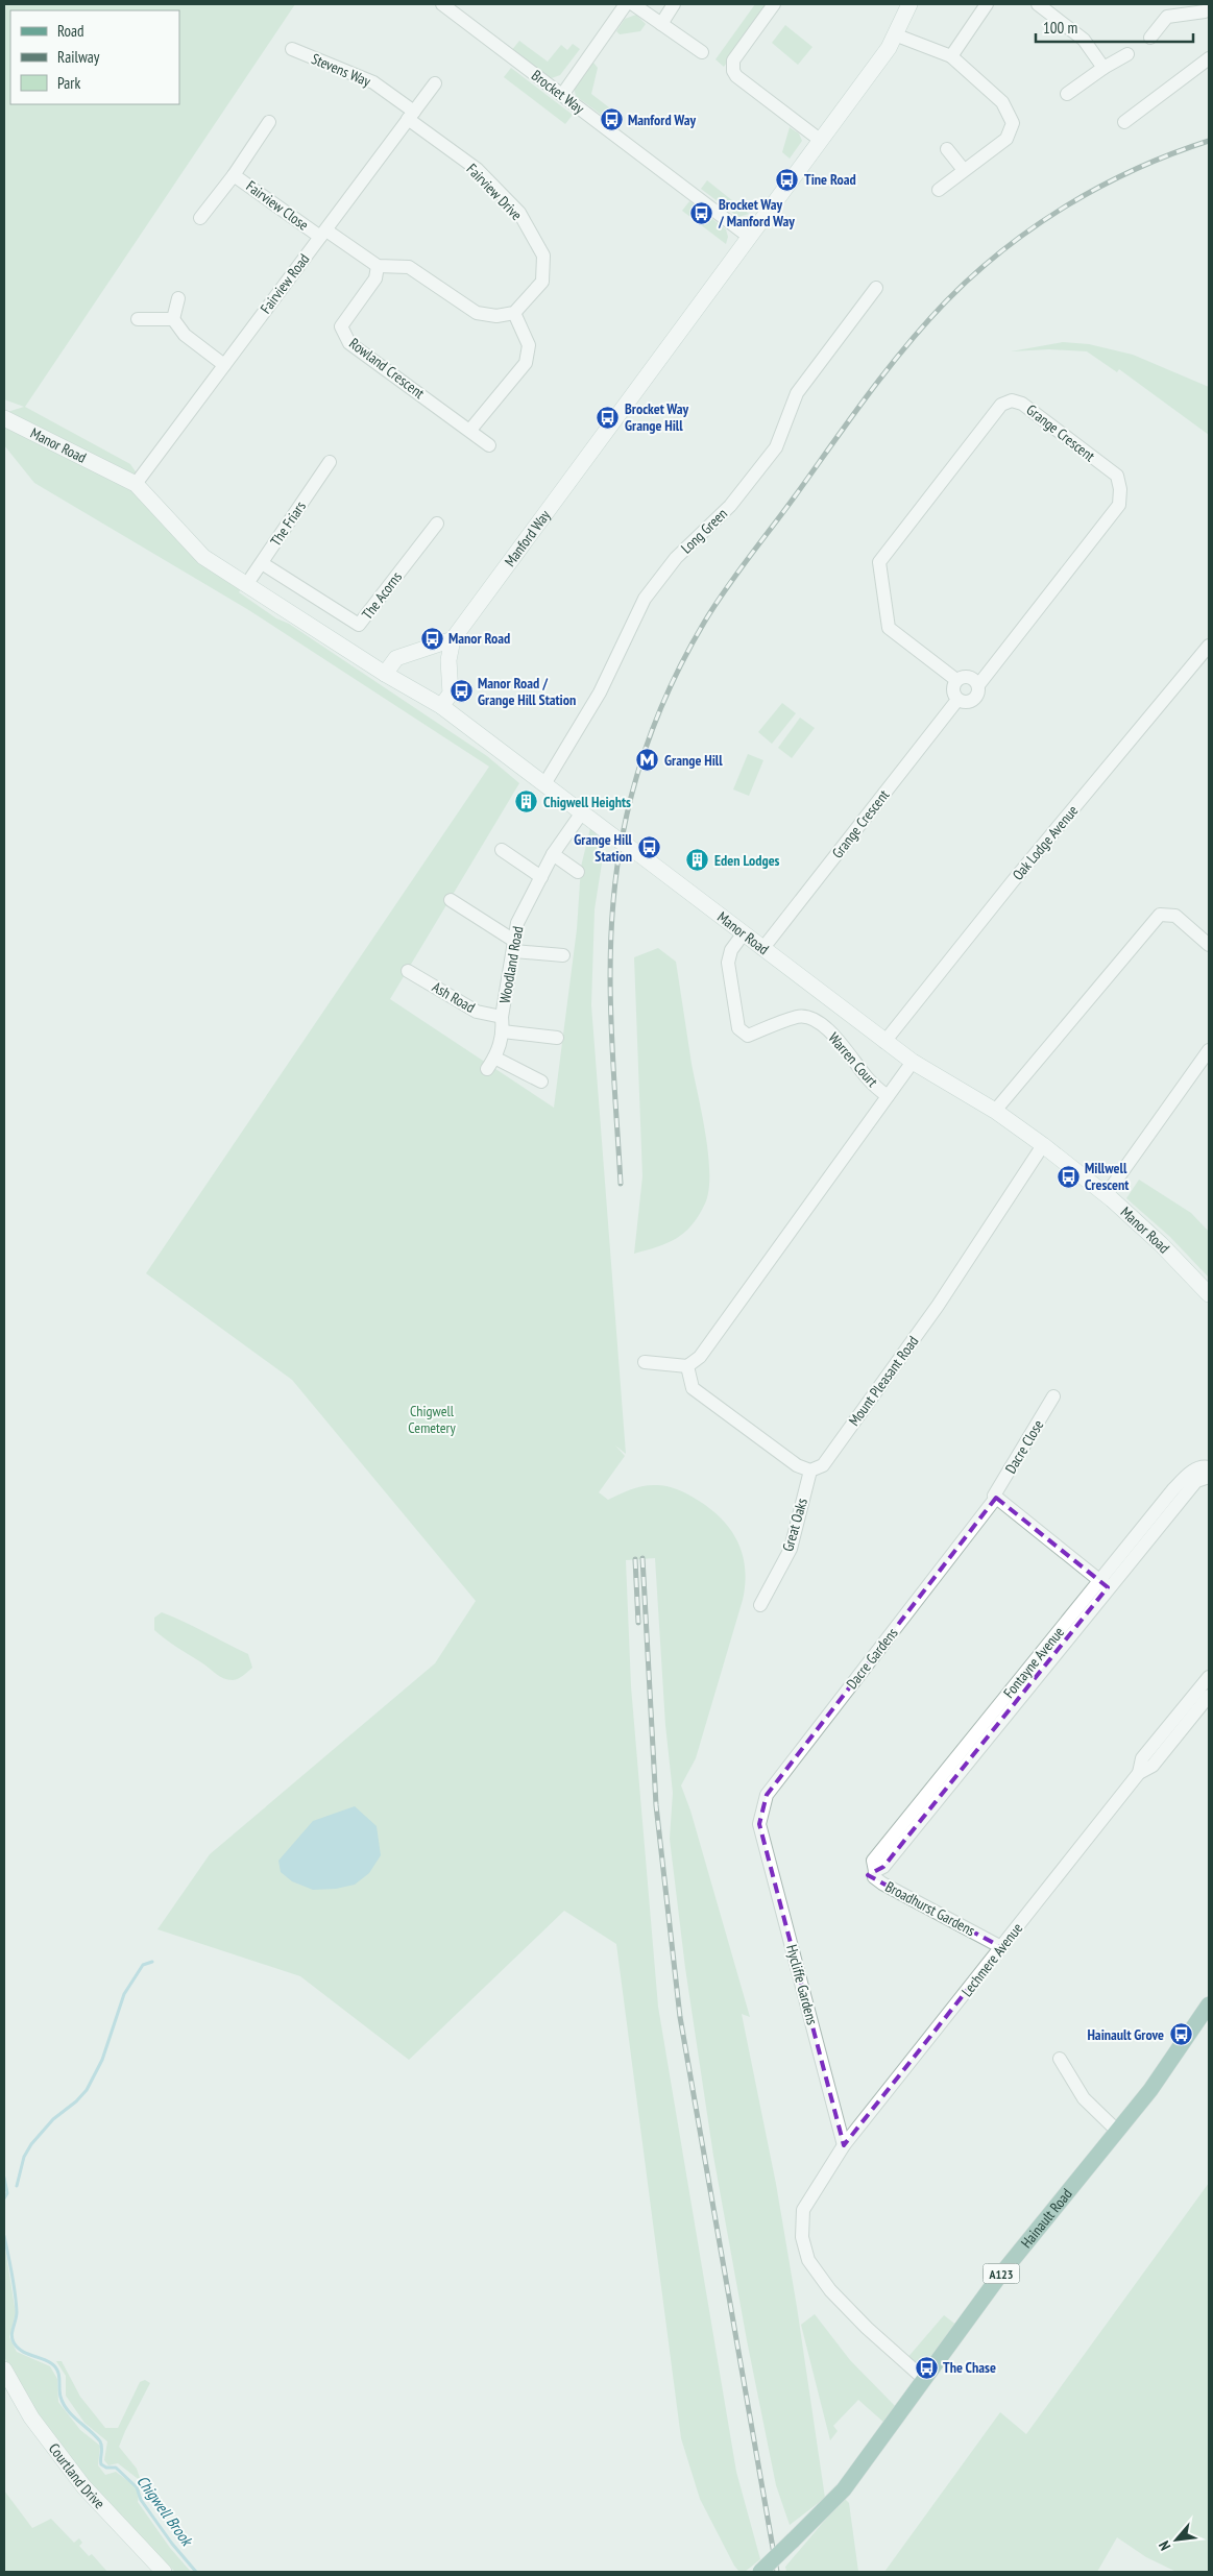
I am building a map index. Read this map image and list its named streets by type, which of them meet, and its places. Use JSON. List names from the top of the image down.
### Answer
{
  "streets": {
    "main road": [
      "Manor Road",
      "Manford Way",
      "Hainault Road",
      "A123",
      "Courtland Drive"
    ],
    "street": [
      "Stevens Way",
      "Brocket Way",
      "Fairview Drive",
      "Fairview Close",
      "Fairview Road",
      "Rowland Crescent",
      "Grange Crescent",
      "The Friars",
      "Long Green",
      "The Acorns",
      "Oak Lodge Avenue",
      "Woodland Road",
      "Ash Road",
      "Warren Court",
      "Mount Pleasant Road",
      "Dacre Close",
      "Great Oaks",
      "Dacre Gardens",
      "Fontayne Avenue",
      "Broadhurst Gardens",
      "Lechmere Avenue",
      "Hycliffe Gardens"
    ]
  },
  "crossings": [
    ["Stevens Way", "Fairview Drive"],
    ["Stevens Way", "Fairview Road"],
    ["Brocket Way", "Manford Way"],
    ["Fairview Drive", "Fairview Road"],
    ["Fairview Close", "Fairview Road"],
    ["Fairview Road", "Manor Road"],
    ["Grange Crescent", "Manor Road"],
    ["Manor Road", "The Friars"],
    ["Manor Road", "Long Green"],
    ["Manor Road", "Manford Way"],
    ["Manor Road", "Oak Lodge Avenue"],
    ["Manor Road", "Woodland Road"],
    ["Manor Road", "Warren Court"],
    ["Manor Road", "Mount Pleasant Road"],
    ["The Friars", "The Acorns"],
    ["Woodland Road", "Ash Road"],
    ["Mount Pleasant Road", "Great Oaks"],
    ["Dacre Close", "Dacre Gardens"],
    ["Dacre Gardens", "Hycliffe Gardens"],
    ["Fontayne Avenue", "Broadhurst Gardens"],
    ["Broadhurst Gardens", "Lechmere Avenue"],
    ["Lechmere Avenue", "Hycliffe Gardens"]
  ],
  "water": ["Chigwell Brook"],
  "parks": ["Chigwell Cemetery"],
  "places": {
    "bus stop": [
      "Manford Way",
      "Tine Road",
      "Brocket Way / Manford Way",
      "Brocket Way Grange Hill",
      "Manor Road",
      "Manor Road / Grange Hill Station",
      "Grange Hill Station",
      "Millwell Crescent",
      "Hainault Grove",
      "The Chase"
    ],
    "metro station": ["Grange Hill"],
    "building": ["Chigwell Heights", "Eden Lodges"]
  },
  "legend": ["Road", "Railway", "Park"],
  "scale_bar": "100 m",
  "north": "bottom left"
}
